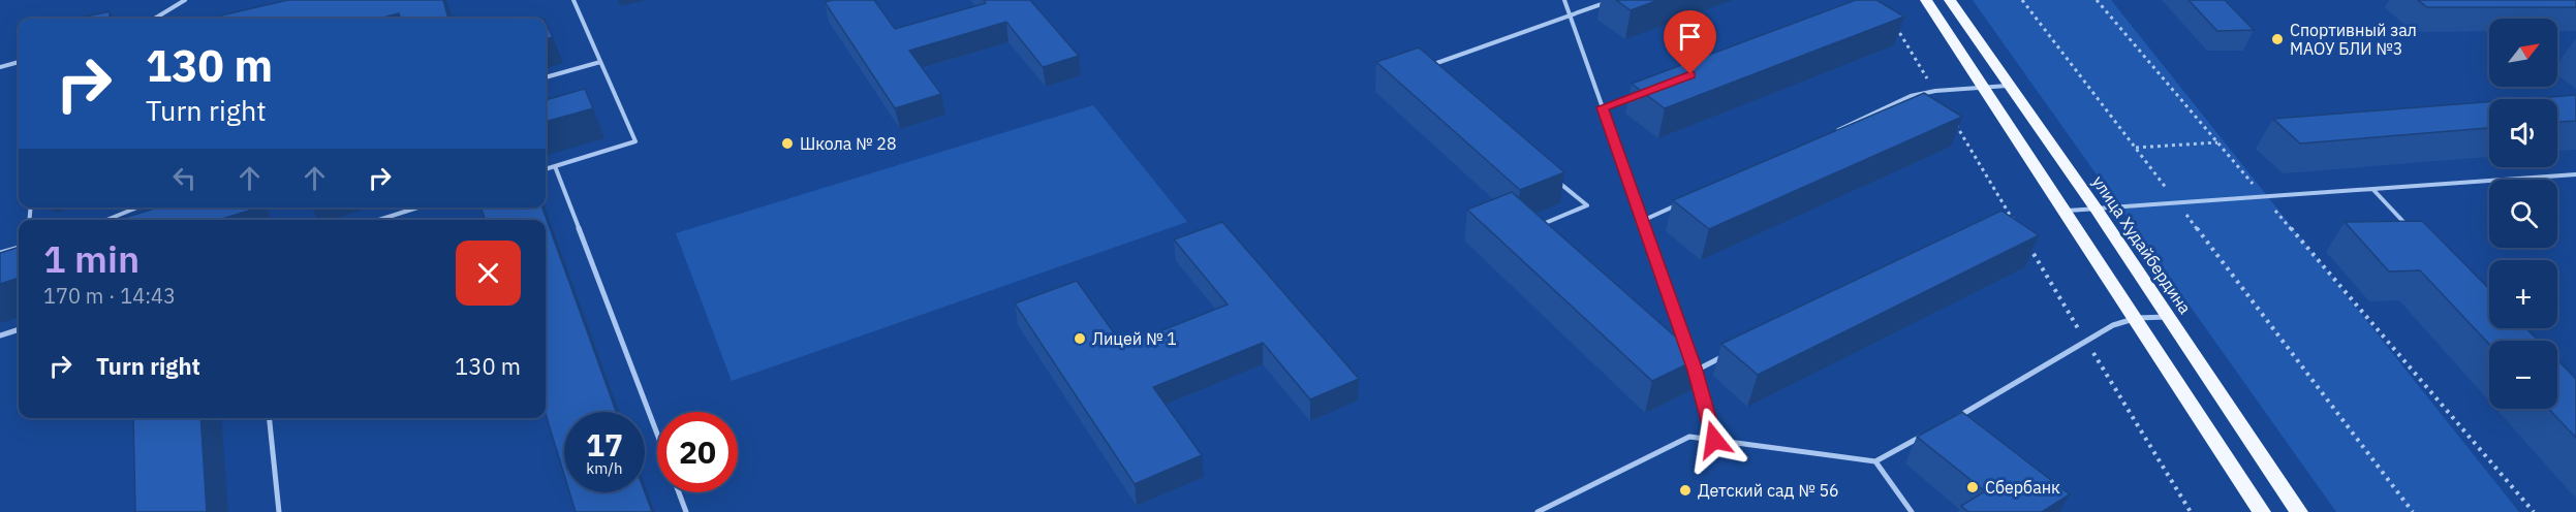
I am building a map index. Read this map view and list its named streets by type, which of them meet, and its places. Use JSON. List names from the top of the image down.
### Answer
{
  "streets": {
    "main road": ["улица Худайбердина"]
  },
  "places": [
    "Спортивный зал МАОУ БЛИ №3",
    "Школа № 28",
    "Лицей № 1",
    "Сбербанк",
    "Детский сад № 56"
  ],
  "north": "top right",
  "page": {
    "map_buttons": ["+", "−"],
    "turn": ["130 m", "Turn right"],
    "heading": ["1 min", "170 m · 14:43"],
    "list": [
      {
        "name": "Turn right",
        "value": "130 m"
      }
    ],
    "speed": "17 km/h",
    "limit": "20"
  }
}
